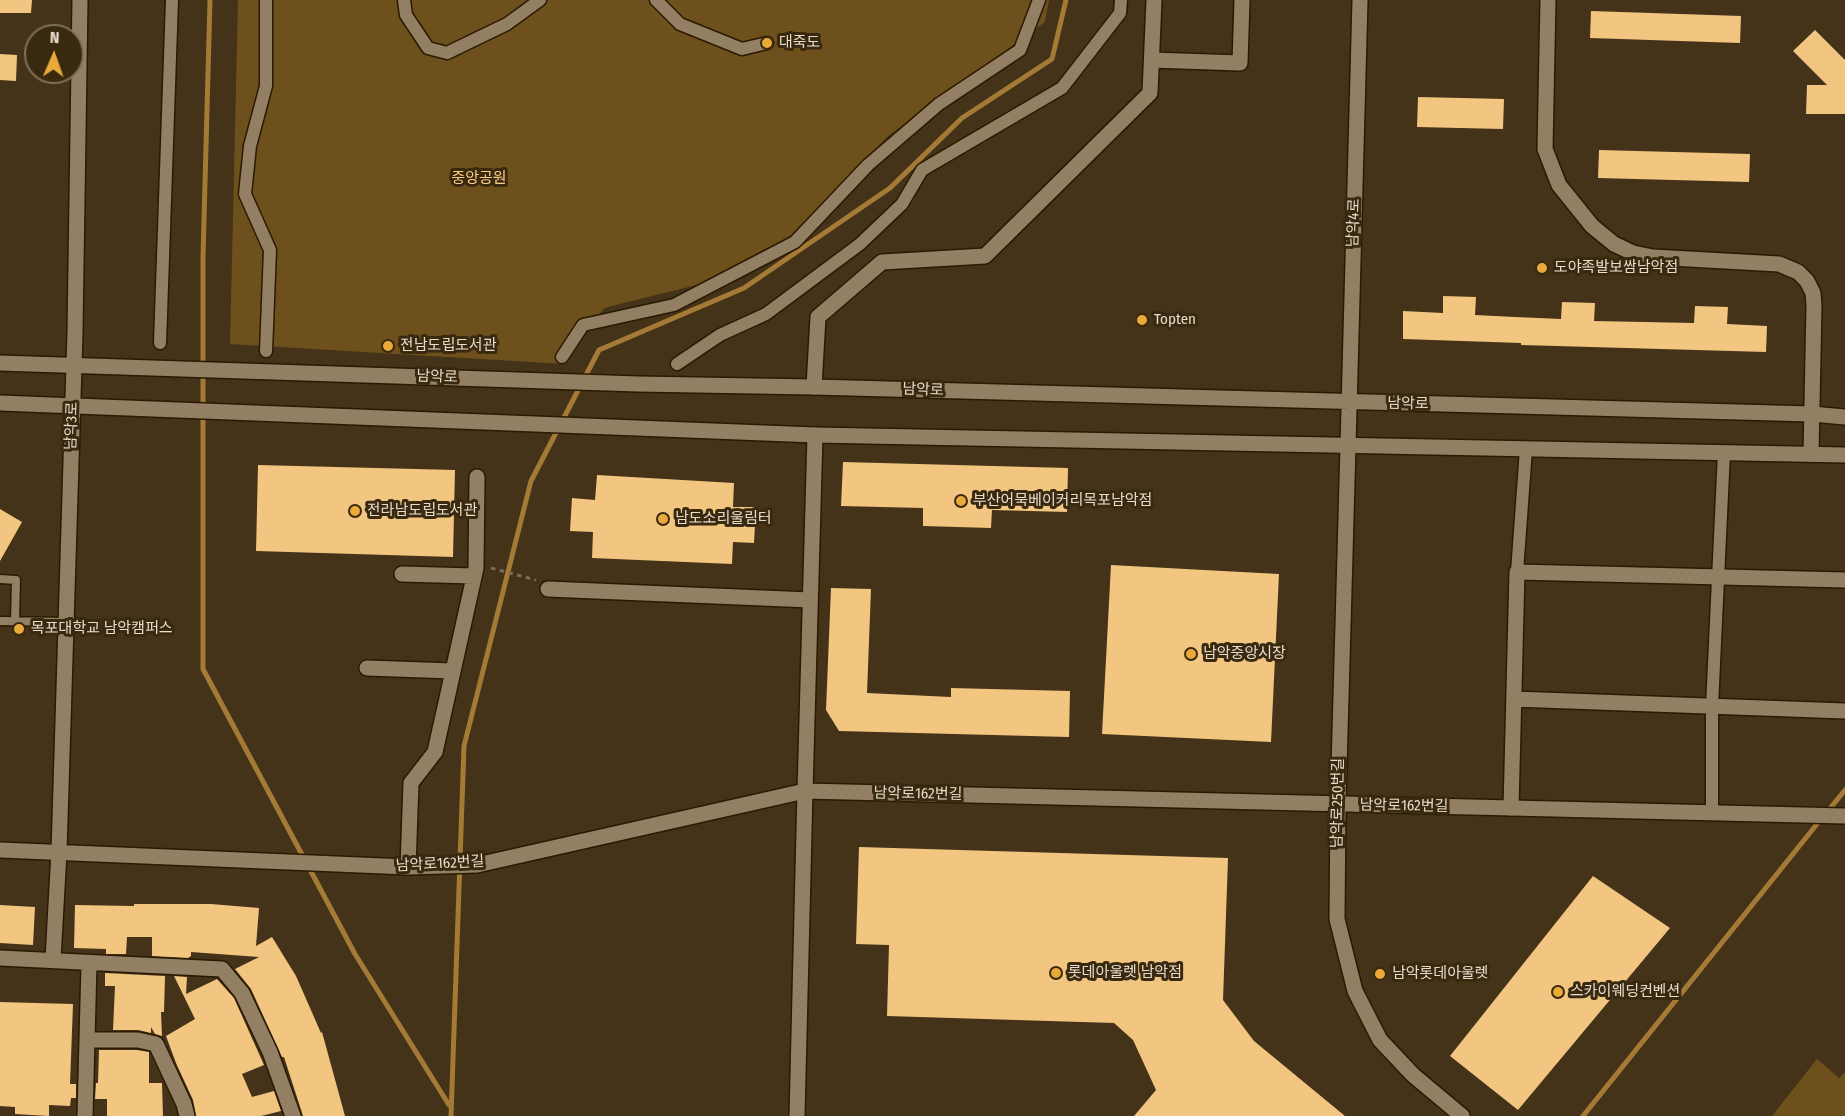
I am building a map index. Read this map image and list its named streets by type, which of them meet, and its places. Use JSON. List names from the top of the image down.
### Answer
{
  "streets": {
    "street": [
      "남악4로",
      "남악로",
      "남악3로",
      "남악로162번길",
      "남악로250번길"
    ]
  },
  "crossings": [
    ["남악4로", "남악로"],
    ["남악4로", "남악로250번길"],
    ["남악로", "남악3로"],
    ["남악3로", "남악로162번길"],
    ["남악로162번길", "남악로250번길"]
  ],
  "parks": ["중앙공원"],
  "places": [
    "대죽도",
    "도야족발보쌈남악점",
    "Topten",
    "전남도립도서관",
    "부산어묵베이커리목포남악점",
    "전라남도립도서관",
    "남도소리울림터",
    "목포대학교 남악캠퍼스",
    "남악중앙시장",
    "롯데아울렛 남악점",
    "남악롯데아울렛",
    "스카이웨딩컨벤션"
  ],
  "north": "top"
}
